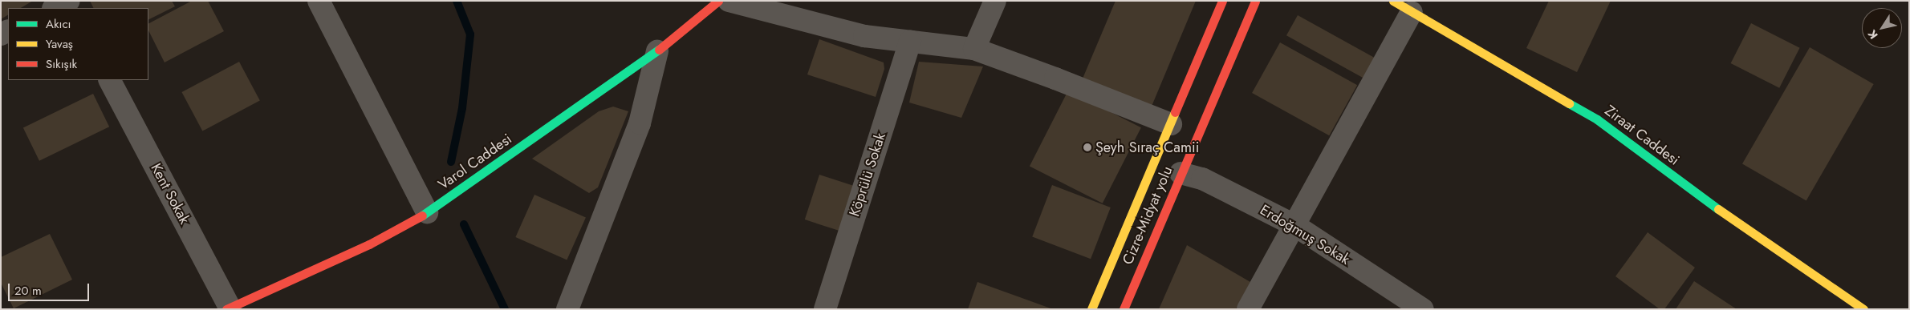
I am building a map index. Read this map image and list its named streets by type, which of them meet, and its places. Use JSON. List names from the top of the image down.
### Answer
{
  "streets": {
    "main road": ["Ziraat Caddesi", "Varol Caddesi", "Cizre-Midyat yolu"],
    "street": ["Köprülü Sokak", "Kent Sokak", "Erdoğmuş Sokak"]
  },
  "crossings": [
    ["Varol Caddesi", "Kent Sokak"],
    ["Cizre-Midyat yolu", "Erdoğmuş Sokak"]
  ],
  "places": ["Şeyh Sıraç Camii"],
  "legend": ["Akıcı", "Yavaş", "Sıkışık"],
  "scale_bar": "20 m",
  "north": "bottom left"
}
